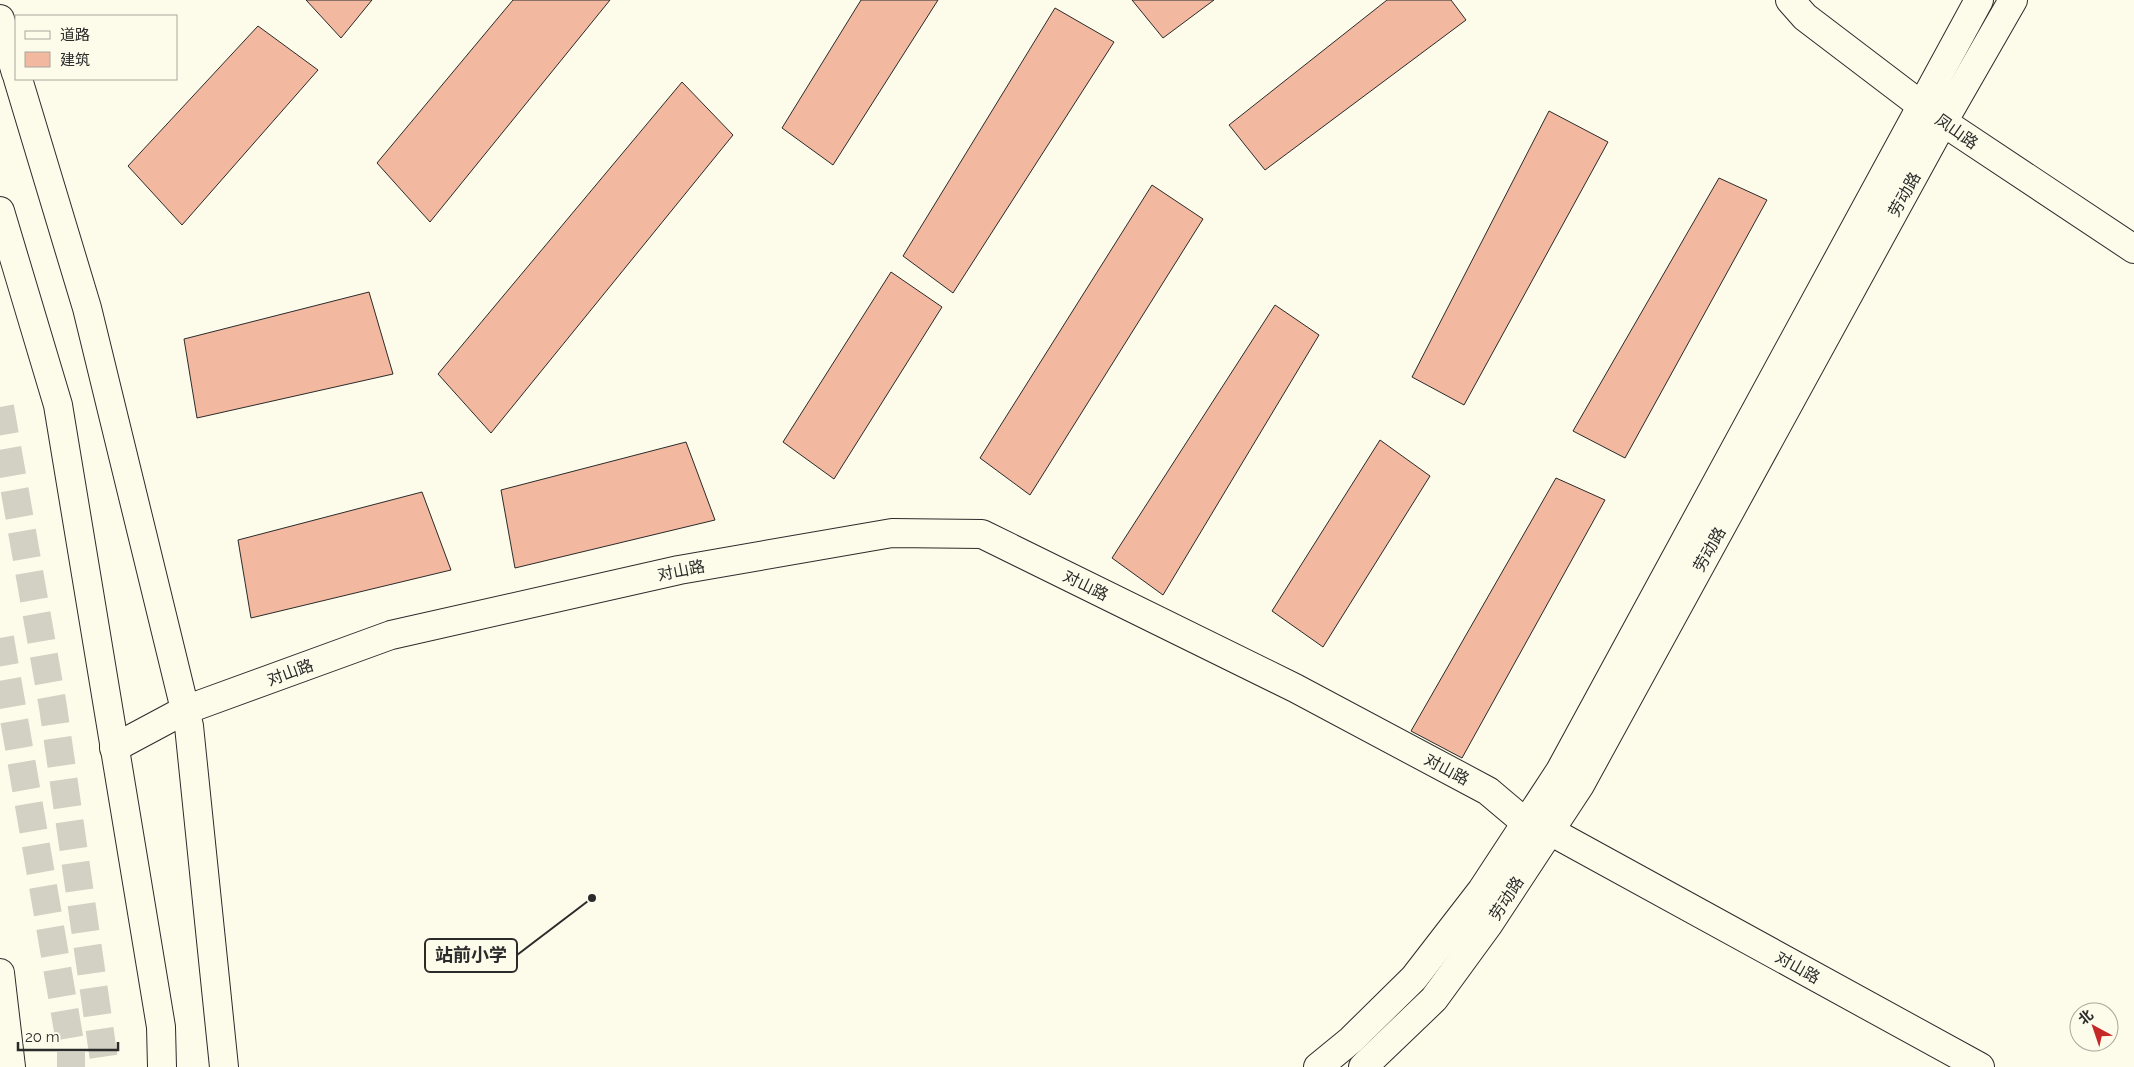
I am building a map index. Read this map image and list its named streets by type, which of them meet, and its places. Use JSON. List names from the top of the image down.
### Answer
{
  "streets": {
    "main road": ["凤山路", "劳动路", "对山路"]
  },
  "crossings": [
    ["凤山路", "劳动路"],
    ["劳动路", "对山路"]
  ],
  "places": ["站前小学"],
  "legend": ["道路", "建筑"],
  "scale_bar": "20 m",
  "north": "top left"
}
